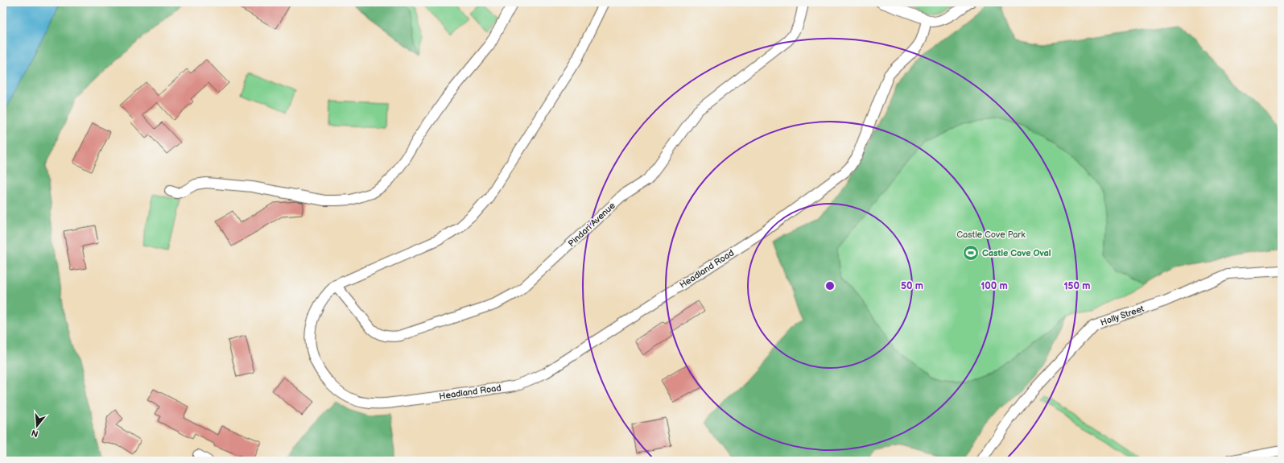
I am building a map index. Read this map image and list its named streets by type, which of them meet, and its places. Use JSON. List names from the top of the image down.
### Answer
{
  "streets": {
    "street": ["Pindari Avenue", "Headland Road", "Holly Street"]
  },
  "crossings": [
    ["Pindari Avenue", "Headland Road"]
  ],
  "parks": ["Castle Cove Park"],
  "places": {
    "sports": ["Castle Cove Oval"]
  },
  "north": "bottom",
  "rings": ["50 m", "100 m", "150 m"]
}
